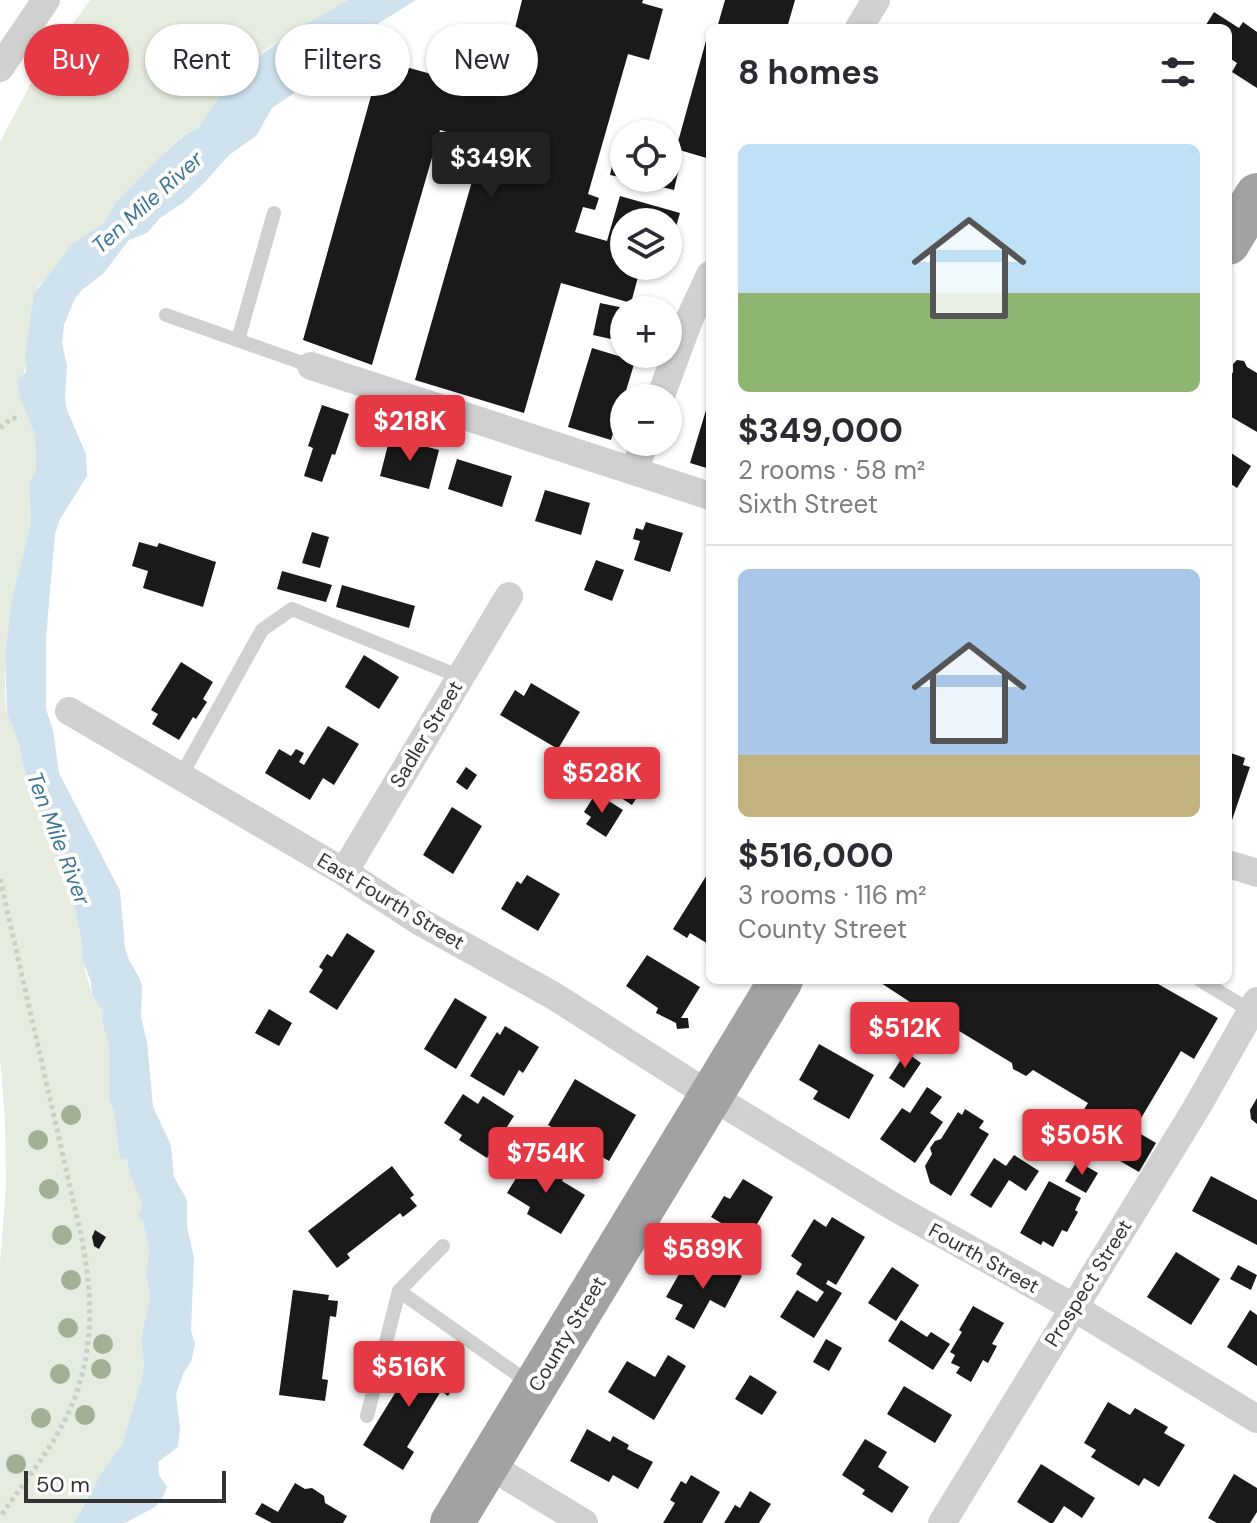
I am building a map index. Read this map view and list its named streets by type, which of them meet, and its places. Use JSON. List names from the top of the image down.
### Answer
{
  "streets": {
    "highway": ["County Street"],
    "street": [
      "Sadler Street",
      "East Fourth Street",
      "Fourth Street",
      "Prospect Street"
    ]
  },
  "crossings": [
    ["Sadler Street", "East Fourth Street"],
    ["East Fourth Street", "Fourth Street"],
    ["East Fourth Street", "County Street"],
    ["Fourth Street", "Prospect Street"],
    ["Fourth Street", "County Street"]
  ],
  "water": ["Ten Mile River"],
  "scale_bar": "50 m",
  "page": {
    "chip": [
      "Buy",
      "Rent",
      "Filters",
      "New"
    ],
    "heading": "8 homes",
    "map_buttons": ["+", "−"],
    "list": [
      {
        "name": "$349,000",
        "note": "2 rooms · 58 m² · Sixth Street"
      },
      {
        "name": "$516,000",
        "note": "3 rooms · 116 m² · County Street"
      }
    ],
    "price": [
      "$349K",
      "$218K",
      "$528K",
      "$512K",
      "$505K",
      "$754K",
      "$589K",
      "$516K"
    ],
    "scale": "50 m"
  }
}
